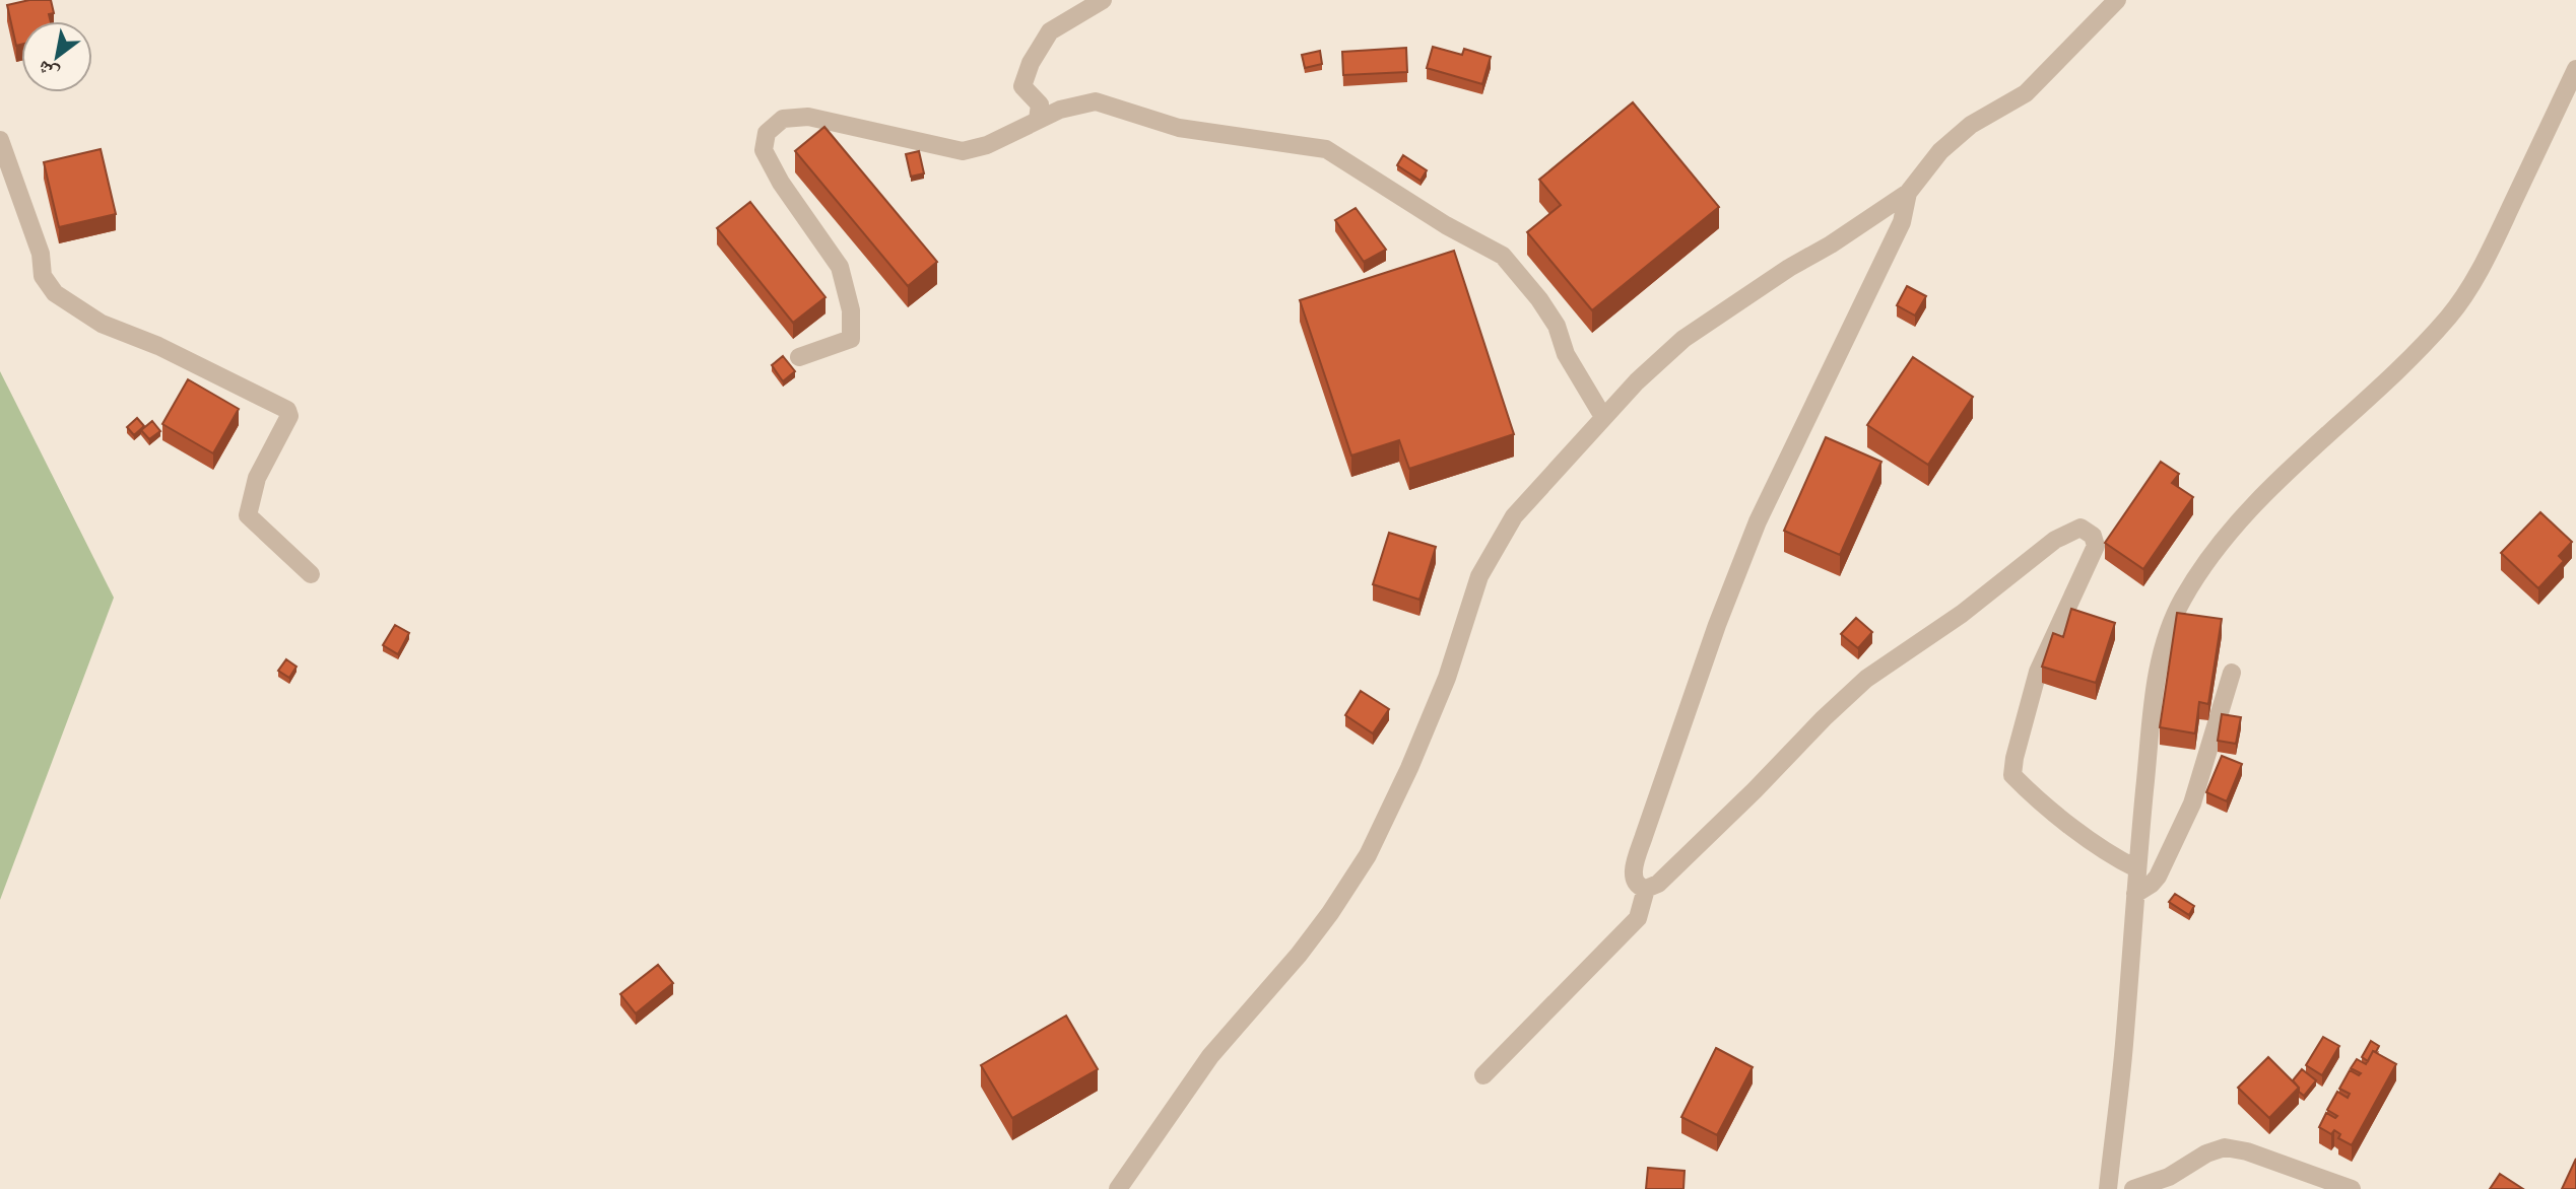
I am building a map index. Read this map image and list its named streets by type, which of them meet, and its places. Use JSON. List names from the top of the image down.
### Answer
{
  "north": "bottom left"
}
